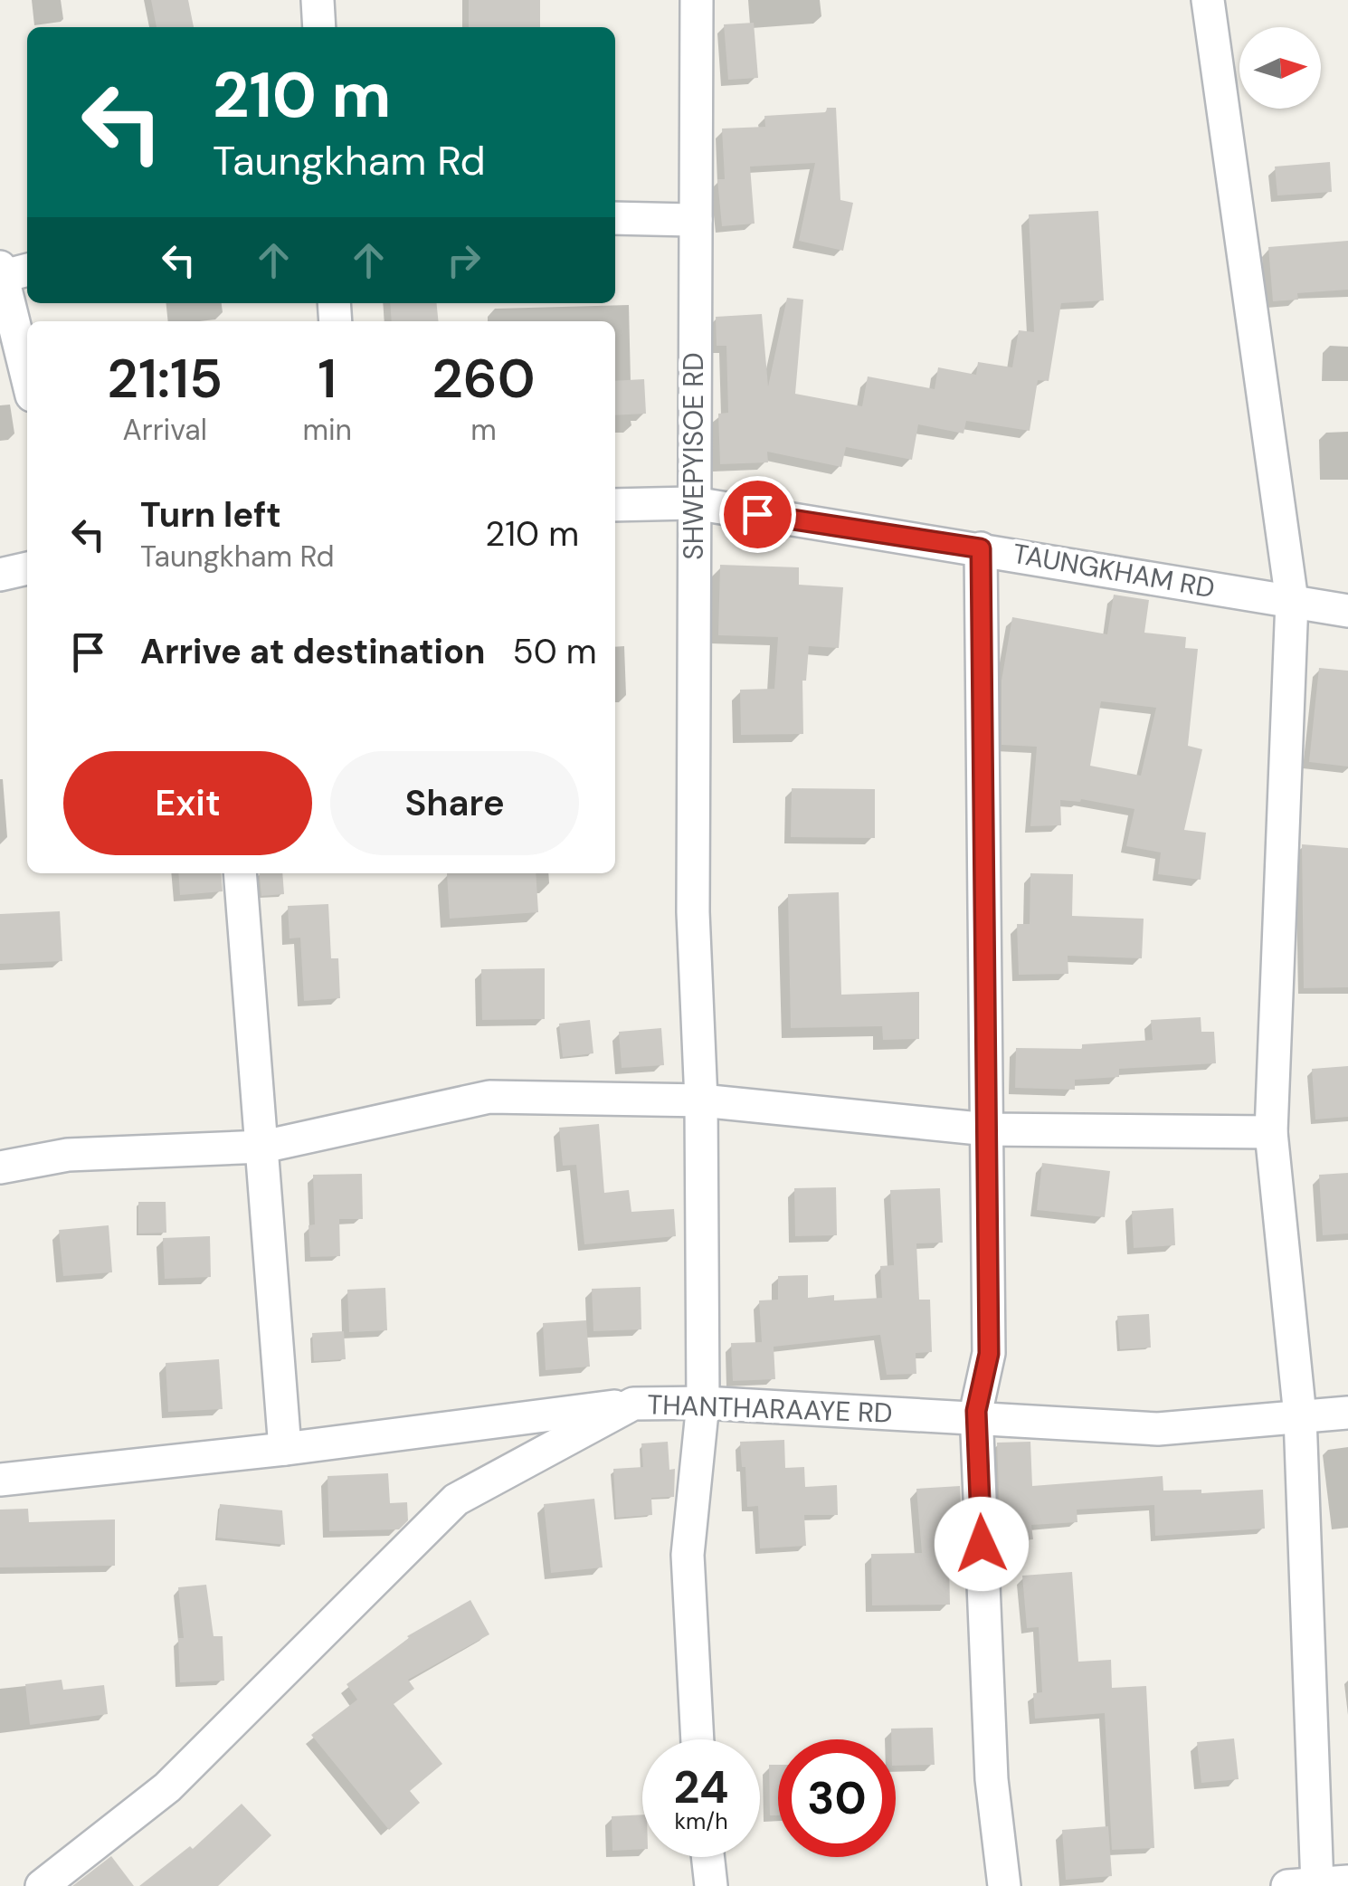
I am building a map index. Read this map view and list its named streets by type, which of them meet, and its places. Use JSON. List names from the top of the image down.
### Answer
{
  "streets": {
    "street": ["SHWEPYISOE RD", "TAUNGKHAM RD", "THANTHARAAYE RD"]
  },
  "crossings": [
    ["SHWEPYISOE RD", "TAUNGKHAM RD"],
    ["SHWEPYISOE RD", "THANTHARAAYE RD"]
  ],
  "north": "right",
  "page": {
    "turn": ["210 m", "Taungkham Rd"],
    "eta": [
      "21:15",
      "Arrival",
      "1",
      "min",
      "260",
      "m"
    ],
    "list": [
      {
        "name": "Turn left",
        "note": "Taungkham Rd",
        "value": "210 m"
      },
      {
        "name": "Arrive at destination",
        "value": "50 m"
      }
    ],
    "buttons": ["Exit", "Share"],
    "speed": "24 km/h",
    "limit": "30"
  }
}
